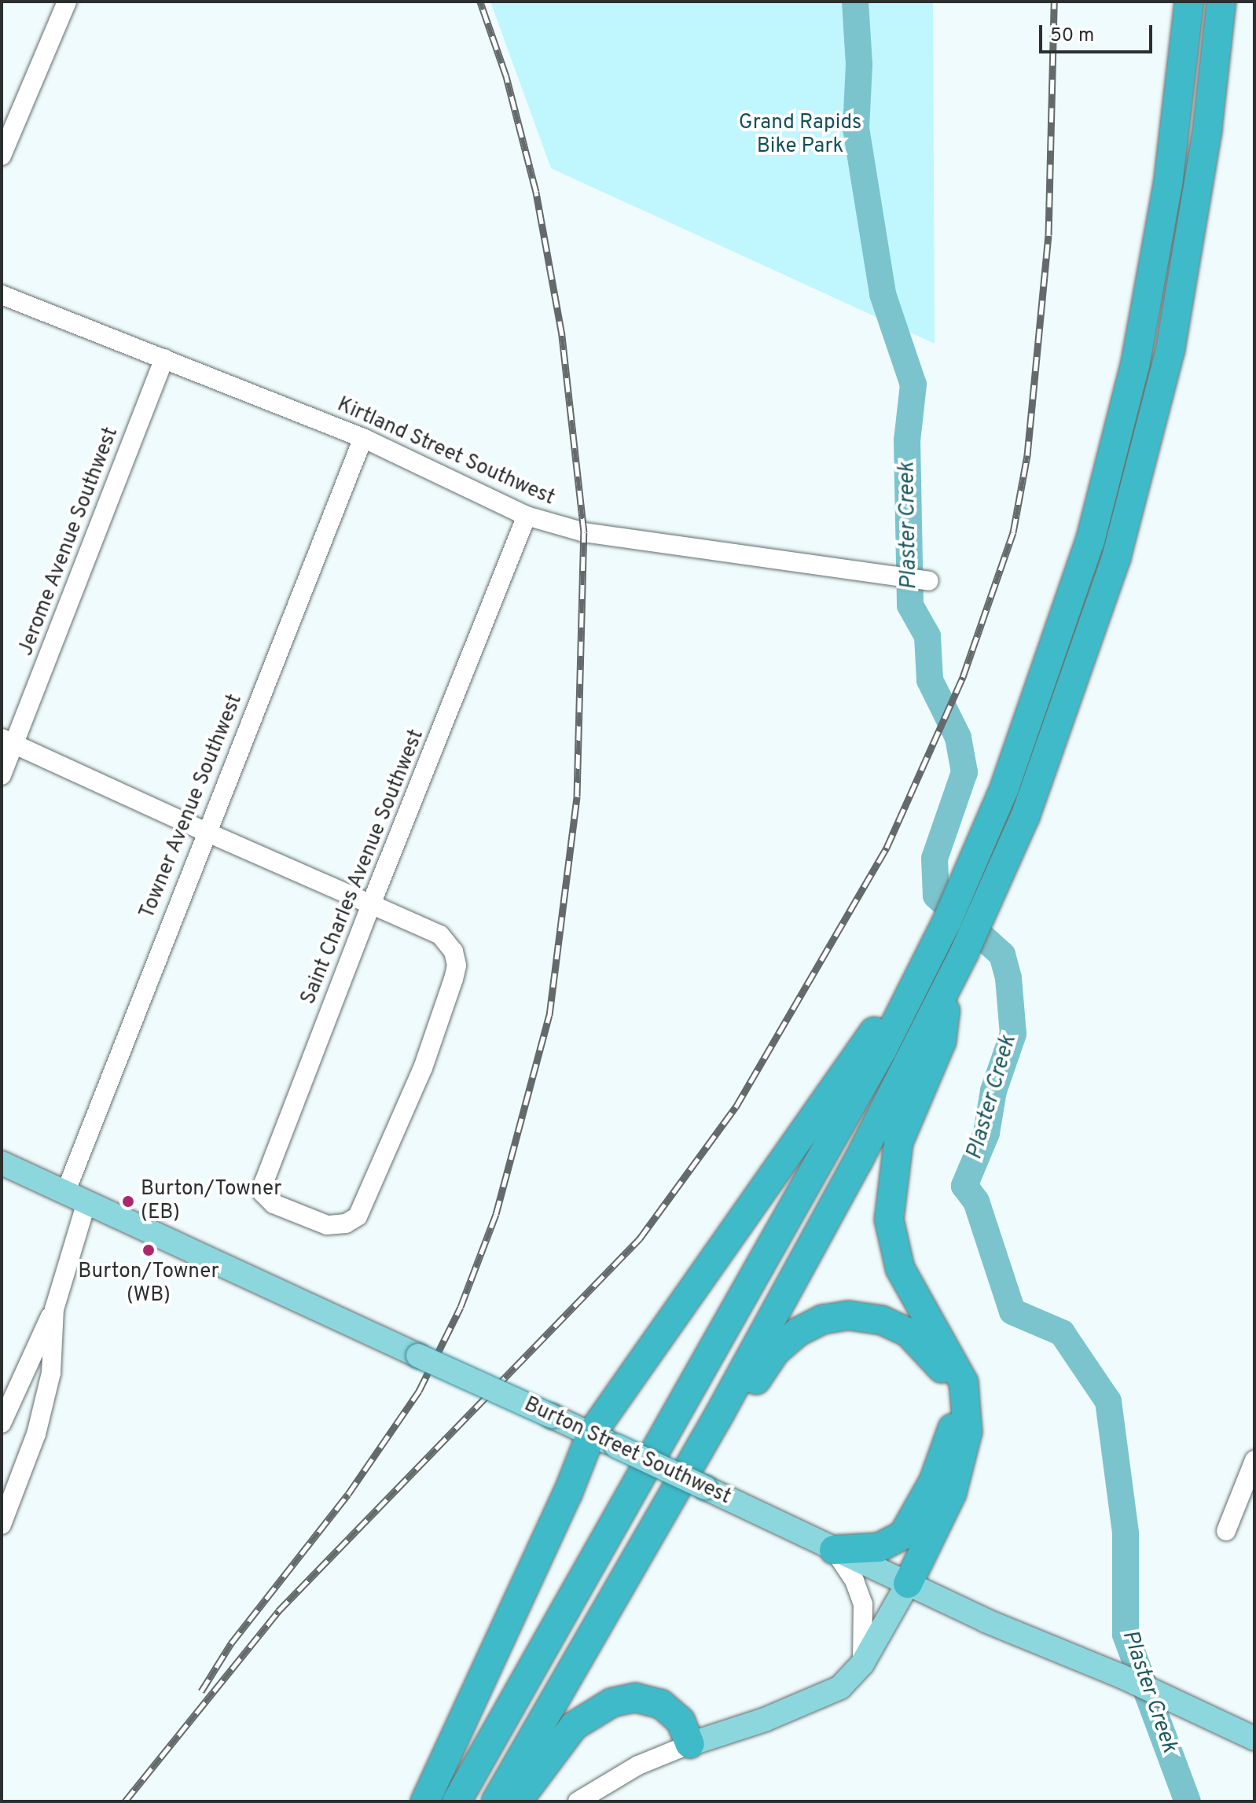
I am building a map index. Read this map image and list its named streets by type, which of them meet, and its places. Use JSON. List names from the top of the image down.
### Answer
{
  "streets": {
    "main road": ["Burton Street Southwest"],
    "street": [
      "Kirtland Street Southwest",
      "Jerome Avenue Southwest",
      "Towner Avenue Southwest",
      "Saint Charles Avenue Southwest"
    ]
  },
  "crossings": [
    ["Kirtland Street Southwest", "Jerome Avenue Southwest"],
    ["Kirtland Street Southwest", "Towner Avenue Southwest"],
    ["Kirtland Street Southwest", "Saint Charles Avenue Southwest"],
    ["Towner Avenue Southwest", "Burton Street Southwest"]
  ],
  "water": ["Plaster Creek"],
  "parks": ["Grand Rapids Bike Park"],
  "places": ["Burton/Towner (EB)", "Burton/Towner (WB)"],
  "scale_bar": "50 m"
}
